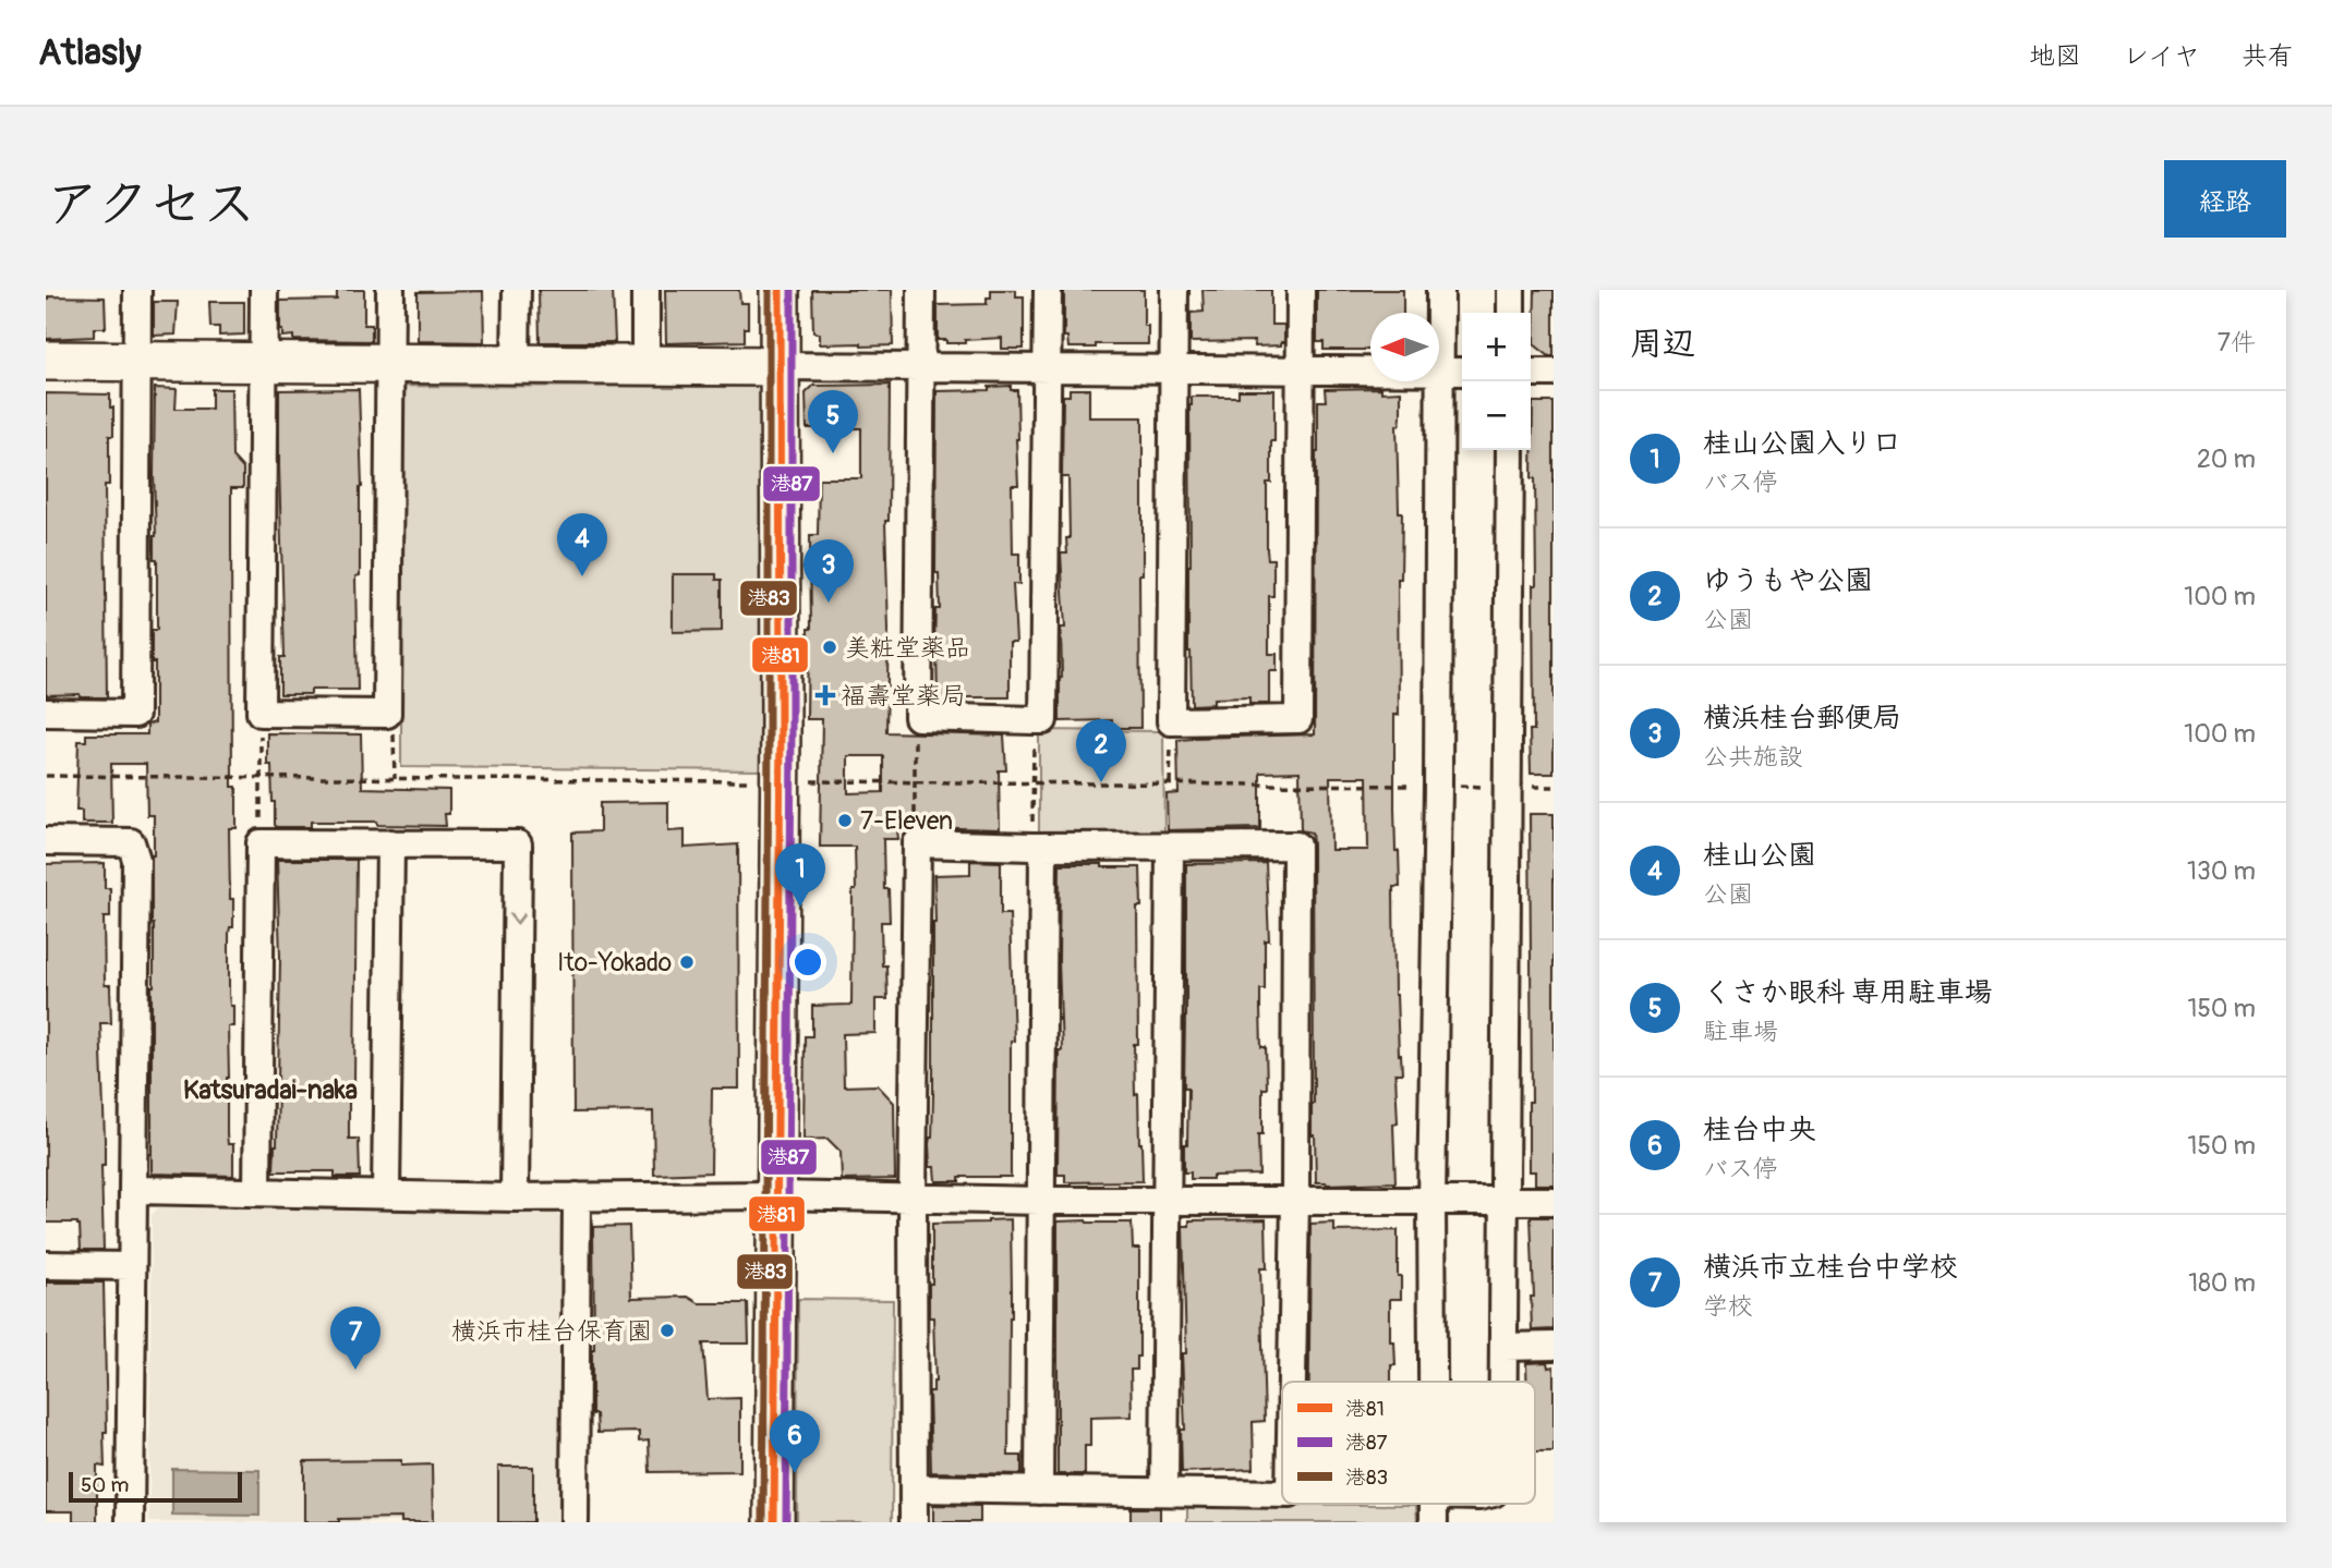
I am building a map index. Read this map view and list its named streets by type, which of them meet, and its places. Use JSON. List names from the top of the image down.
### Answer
{
  "districts": ["Katsuradai-naka"],
  "places": {
    "other": [
      "美粧堂薬品",
      "7-Eleven",
      "Ito-Yokado",
      "横浜市桂台保育園"
    ],
    "health": ["福壽堂薬局"]
  },
  "lines": ["transit line 港81", "transit line 港87", "transit line 港83"],
  "legend": ["港81", "港87", "港83"],
  "scale_bar": "50 m",
  "north": "left",
  "page": {
    "header": "Atlasly",
    "nav": ["地図", "レイヤ", "共有"],
    "title": "アクセス",
    "buttons": "経路",
    "heading": ["周辺", "7件"],
    "map_buttons": ["+", "−"],
    "list": [
      {
        "mark": "1",
        "name": "桂山公園入り口",
        "note": "バス停",
        "value": "20 m"
      },
      {
        "mark": "2",
        "name": "ゆうもや公園",
        "note": "公園",
        "value": "100 m"
      },
      {
        "mark": "3",
        "name": "横浜桂台郵便局",
        "note": "公共施設",
        "value": "100 m"
      },
      {
        "mark": "4",
        "name": "桂山公園",
        "note": "公園",
        "value": "130 m"
      },
      {
        "mark": "5",
        "name": "くさか眼科 専用駐車場",
        "note": "駐車場",
        "value": "150 m"
      },
      {
        "mark": "6",
        "name": "桂台中央",
        "note": "バス停",
        "value": "150 m"
      },
      {
        "mark": "7",
        "name": "横浜市立桂台中学校",
        "note": "学校",
        "value": "180 m"
      }
    ],
    "pins": [
      "5",
      "4",
      "3",
      "2",
      "1",
      "7",
      "6"
    ],
    "scale": "50 m"
  }
}
